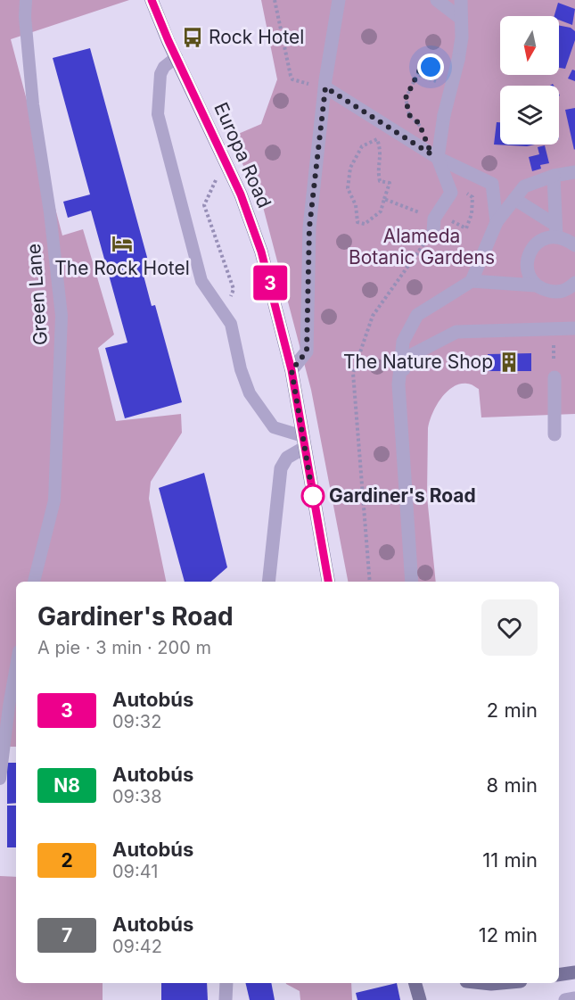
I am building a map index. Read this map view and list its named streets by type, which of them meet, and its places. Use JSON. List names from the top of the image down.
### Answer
{
  "streets": {
    "main road": ["Europa Road"],
    "lane": ["Green Lane"]
  },
  "parks": ["Alameda Botanic Gardens"],
  "places": {
    "bus stop": ["Rock Hotel"],
    "hotel": ["The Rock Hotel"],
    "building": ["The Nature Shop"],
    "other": ["Gardiner's Road"]
  },
  "lines": ["bus line 3"],
  "north": "bottom",
  "page": {
    "on_map": "3",
    "heading": ["Gardiner's Road", "A pie · 3 min · 200 m"],
    "list": [
      {
        "mark": "3",
        "name": "Autobús",
        "note": "09:32",
        "value": "2 min"
      },
      {
        "mark": "N8",
        "name": "Autobús",
        "note": "09:38",
        "value": "8 min"
      },
      {
        "mark": "2",
        "name": "Autobús",
        "note": "09:41",
        "value": "11 min"
      },
      {
        "mark": "7",
        "name": "Autobús",
        "note": "09:42",
        "value": "12 min"
      }
    ]
  }
}
